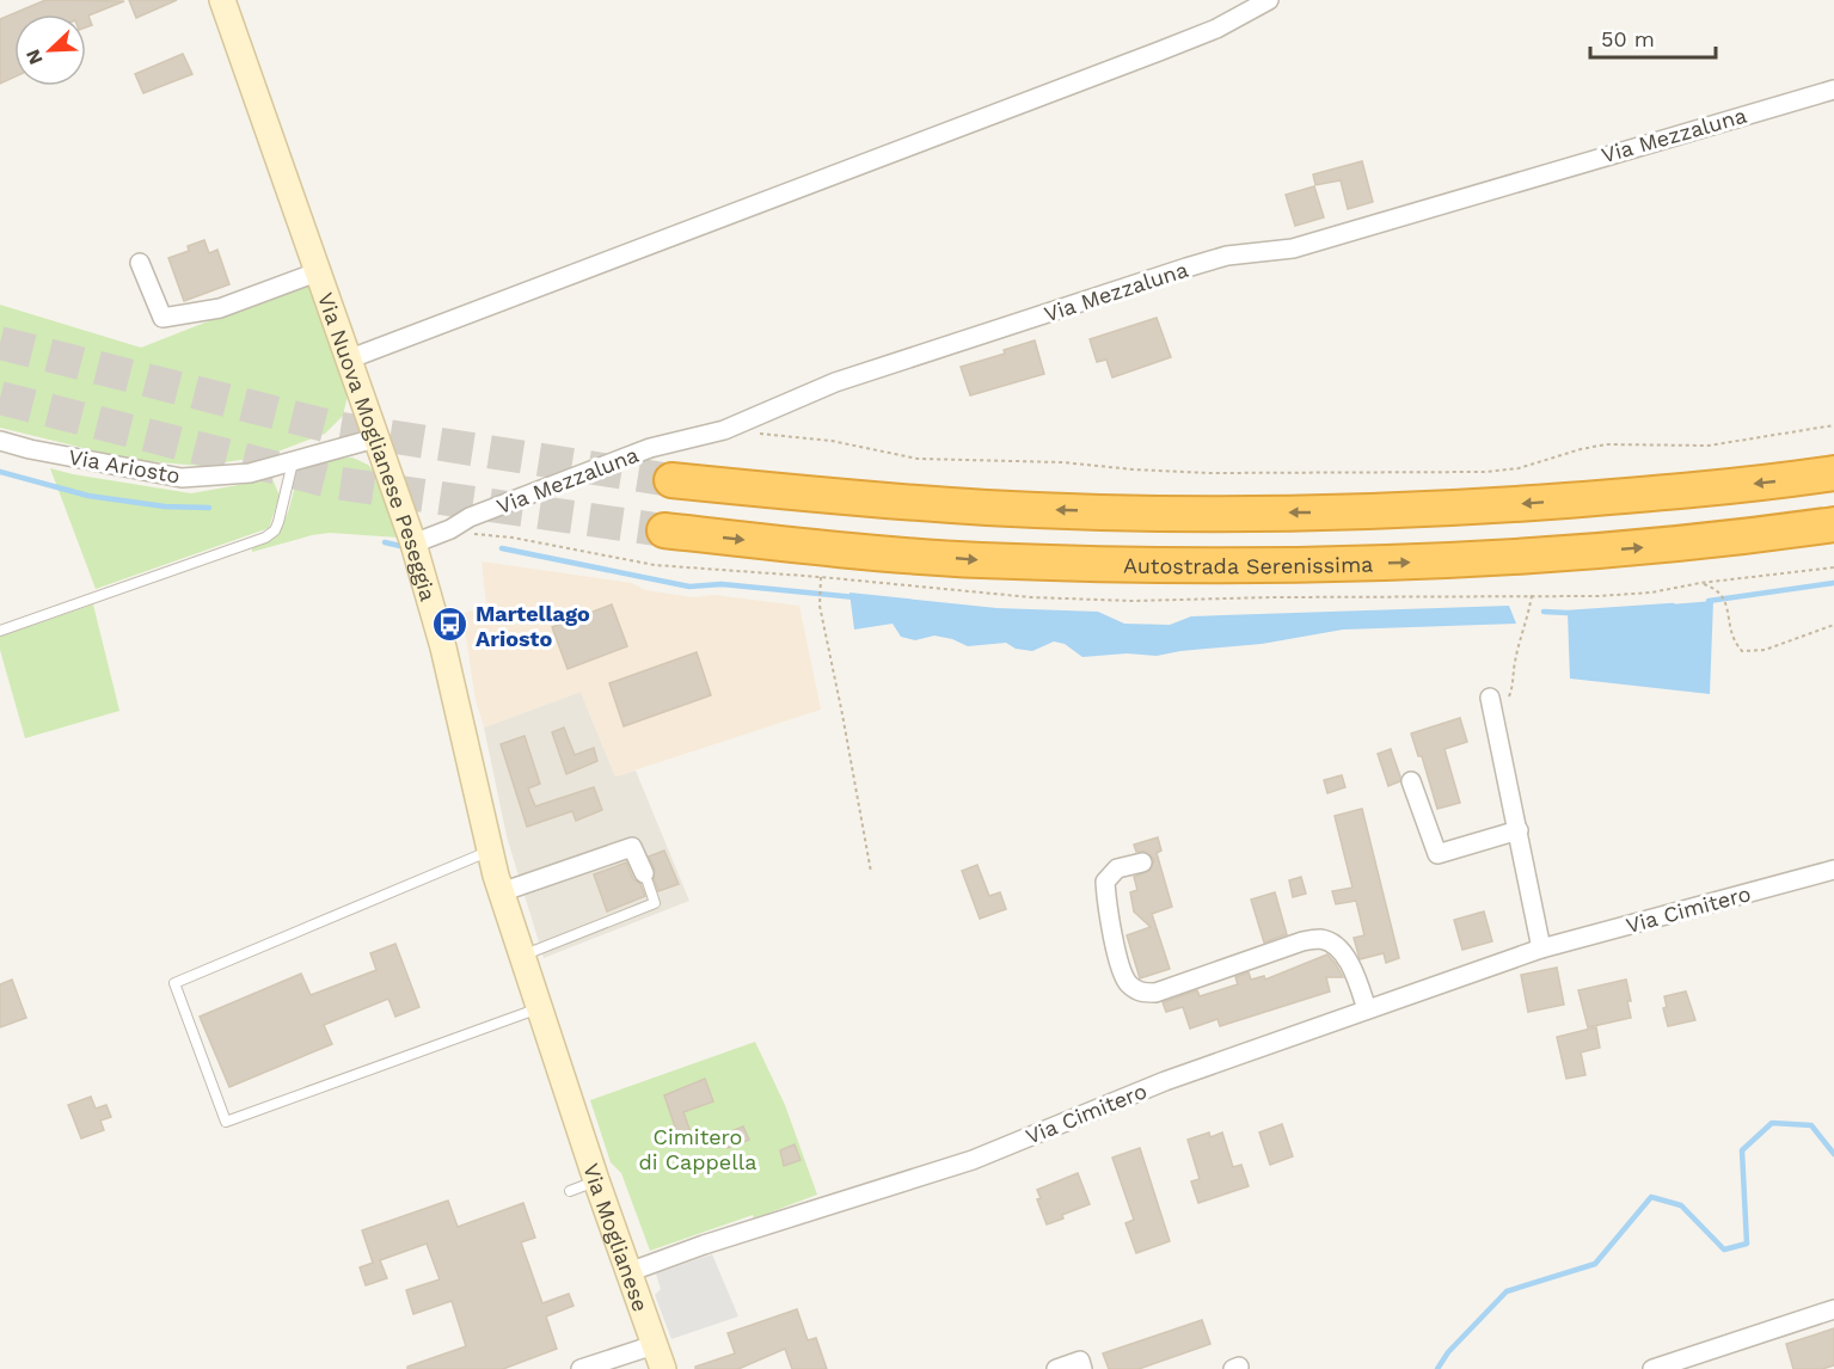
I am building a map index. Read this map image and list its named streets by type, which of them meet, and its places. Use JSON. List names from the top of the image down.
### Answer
{
  "streets": {
    "highway": ["Autostrada Serenissima"],
    "main road": ["Via Nuova Moglianese Peseggia", "Via Moglianese"],
    "street": ["Via Mezzaluna", "Via Ariosto", "Via Cimitero"]
  },
  "crossings": [
    ["Via Mezzaluna", "Via Nuova Moglianese Peseggia"],
    ["Via Nuova Moglianese Peseggia", "Via Ariosto"],
    ["Via Nuova Moglianese Peseggia", "Via Moglianese"],
    ["Via Cimitero", "Via Moglianese"]
  ],
  "parks": ["Cimitero di Cappella"],
  "places": {
    "bus stop": ["Martellago Ariosto"]
  },
  "scale_bar": "50 m",
  "north": "bottom left"
}
